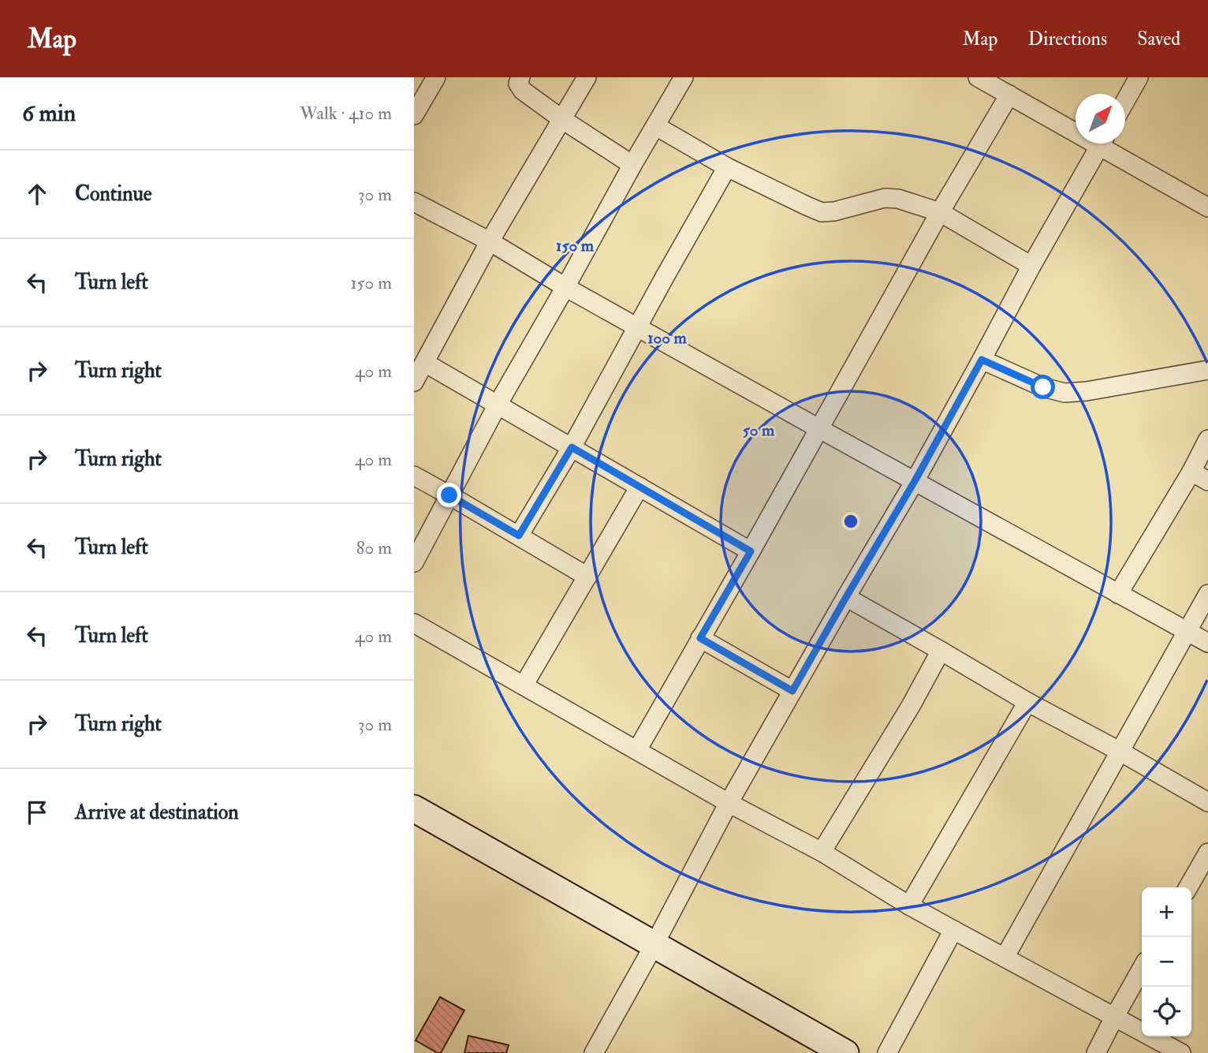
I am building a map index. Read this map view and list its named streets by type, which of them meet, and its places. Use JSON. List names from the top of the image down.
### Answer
{
  "north": "top right",
  "page": {
    "header": "Map",
    "nav": ["Map", "Directions", "Saved"],
    "heading": ["6 min", "Walk · 410 m"],
    "list": [
      ["Continue", "30 m"],
      ["Turn left", "150 m"],
      ["Turn right", "40 m"],
      ["Turn right", "40 m"],
      ["Turn left", "80 m"],
      ["Turn left", "40 m"],
      ["Turn right", "30 m"],
      "Arrive at destination"
    ],
    "map_buttons": ["+", "−"]
  },
  "rings": ["150 m", "100 m", "50 m"]
}
